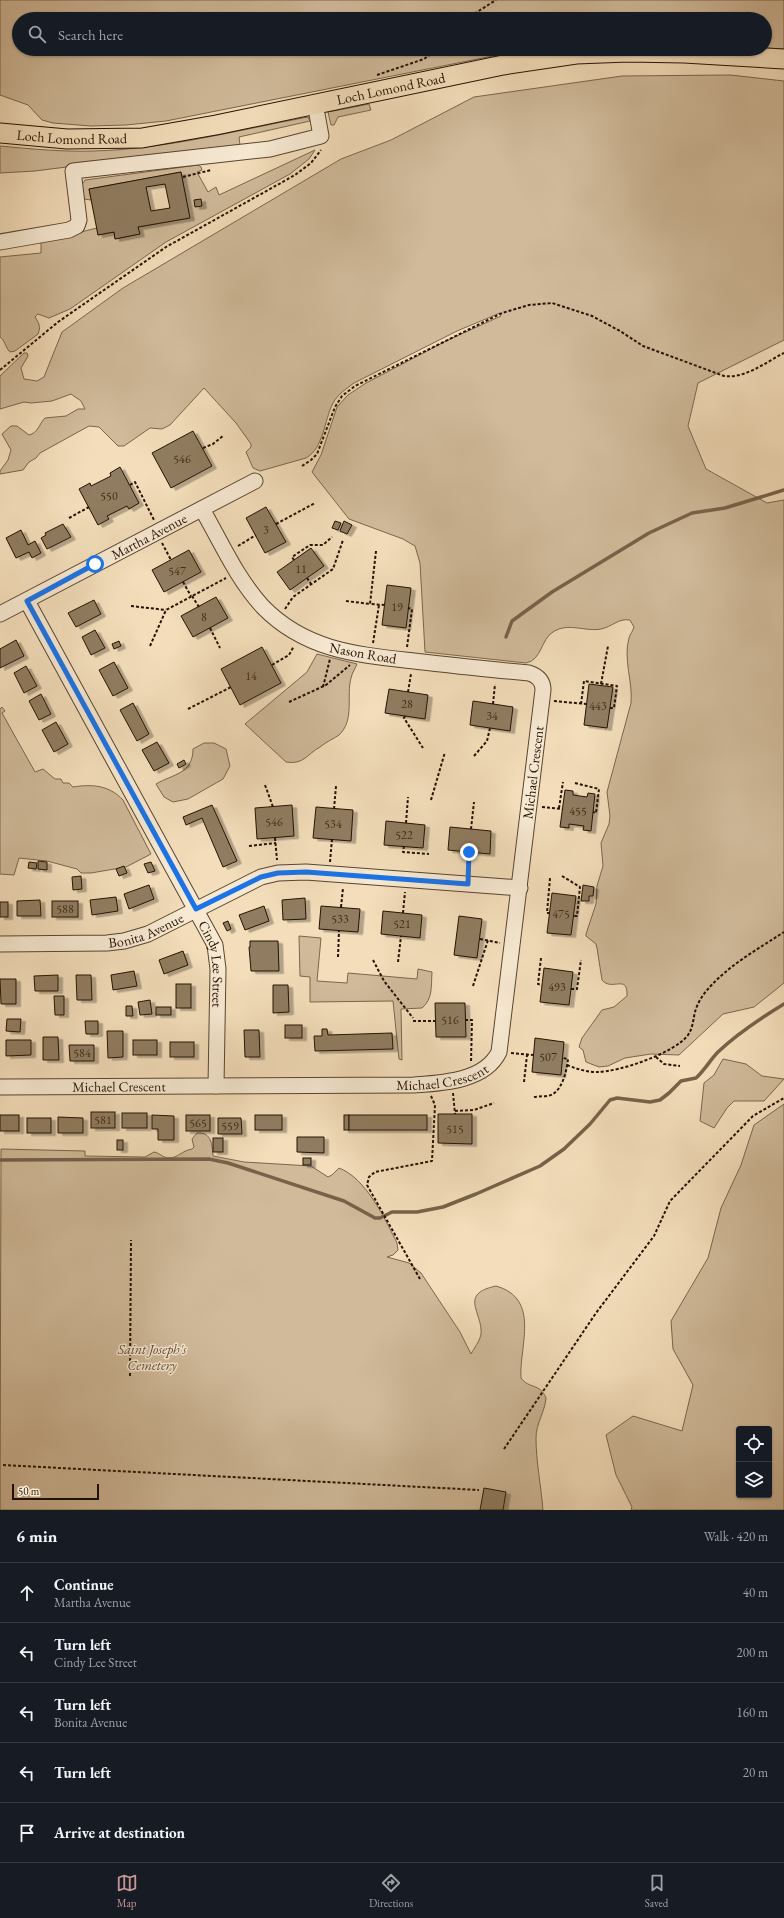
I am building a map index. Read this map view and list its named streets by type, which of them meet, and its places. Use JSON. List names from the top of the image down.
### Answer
{
  "streets": {
    "main road": ["Loch Lomond Road"],
    "street": [
      "Martha Avenue",
      "Nason Road",
      "Michael Crescent",
      "Bonita Avenue",
      "Cindy Lee Street"
    ]
  },
  "crossings": [
    ["Martha Avenue", "Nason Road"],
    ["Martha Avenue", "Cindy Lee Street"],
    ["Nason Road", "Michael Crescent"],
    ["Michael Crescent", "Bonita Avenue"],
    ["Michael Crescent", "Cindy Lee Street"],
    ["Bonita Avenue", "Cindy Lee Street"]
  ],
  "parks": ["Saint Joseph's Cemetery"],
  "house_numbers": [
    "546",
    "550",
    "3",
    "11",
    "547",
    "19",
    "8",
    "14",
    "28",
    "443",
    "34",
    "455",
    "546",
    "534",
    "522",
    "588",
    "475",
    "533",
    "521",
    "493",
    "516",
    "584",
    "507",
    "581",
    "565",
    "559",
    "515"
  ],
  "scale_bar": "50 m",
  "page": {
    "search": "Search here",
    "scale": "50 m",
    "heading": ["6 min", "Walk · 420 m"],
    "list": [
      ["Continue", "Martha Avenue", "40 m"],
      ["Turn left", "Cindy Lee Street", "200 m"],
      ["Turn left", "Bonita Avenue", "160 m"],
      ["Turn left", "20 m"],
      "Arrive at destination"
    ],
    "nav": ["Map", "Directions", "Saved"]
  }
}
